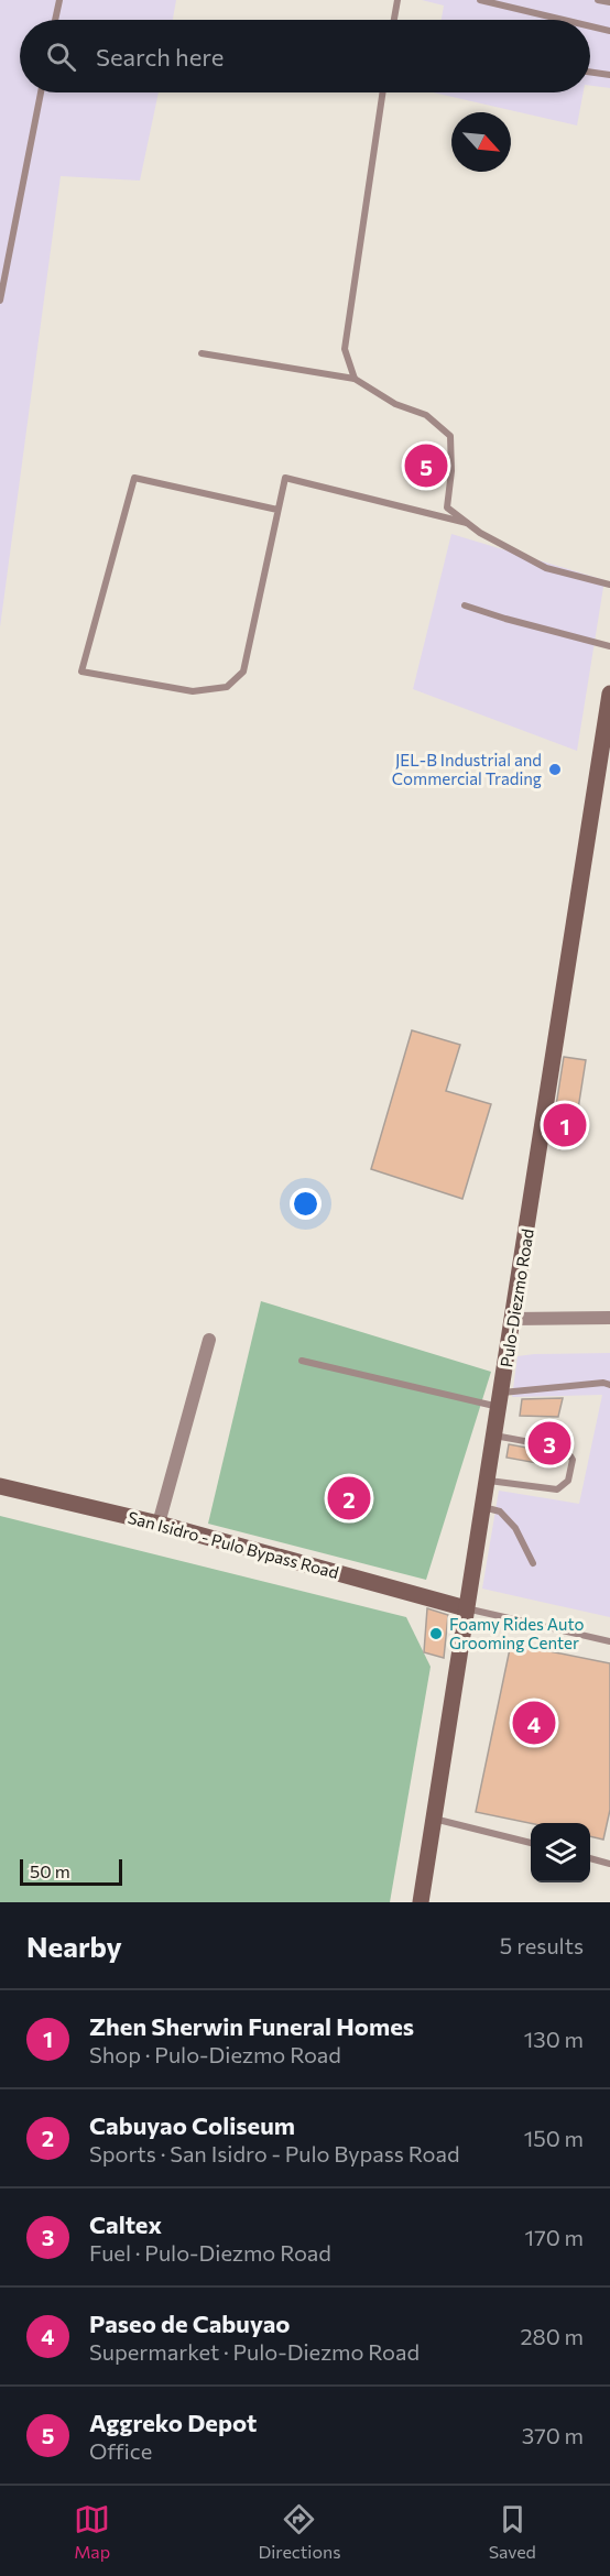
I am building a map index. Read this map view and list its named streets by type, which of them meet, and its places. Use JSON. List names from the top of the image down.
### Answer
{
  "streets": {
    "main road": ["Pulo-Diezmo Road", "San Isidro - Pulo Bypass Road"]
  },
  "crossings": [
    ["Pulo-Diezmo Road", "San Isidro - Pulo Bypass Road"]
  ],
  "places": ["JEL-B Industrial and Commercial Trading", "Foamy Rides Auto Grooming Center"],
  "scale_bar": "50 m",
  "north": "bottom right",
  "page": {
    "search": "Search here",
    "pins": [
      "5",
      "1",
      "3",
      "2",
      "4"
    ],
    "scale": "50 m",
    "heading": ["Nearby", "5 results"],
    "list": [
      {
        "mark": "1",
        "name": "Zhen Sherwin Funeral Homes",
        "note": "Shop · Pulo-Diezmo Road",
        "value": "130 m"
      },
      {
        "mark": "2",
        "name": "Cabuyao Coliseum",
        "note": "Sports · San Isidro - Pulo Bypass Road",
        "value": "150 m"
      },
      {
        "mark": "3",
        "name": "Caltex",
        "note": "Fuel · Pulo-Diezmo Road",
        "value": "170 m"
      },
      {
        "mark": "4",
        "name": "Paseo de Cabuyao",
        "note": "Supermarket · Pulo-Diezmo Road",
        "value": "280 m"
      },
      {
        "mark": "5",
        "name": "Aggreko Depot",
        "note": "Office",
        "value": "370 m"
      }
    ],
    "nav": ["Map", "Directions", "Saved"]
  }
}
